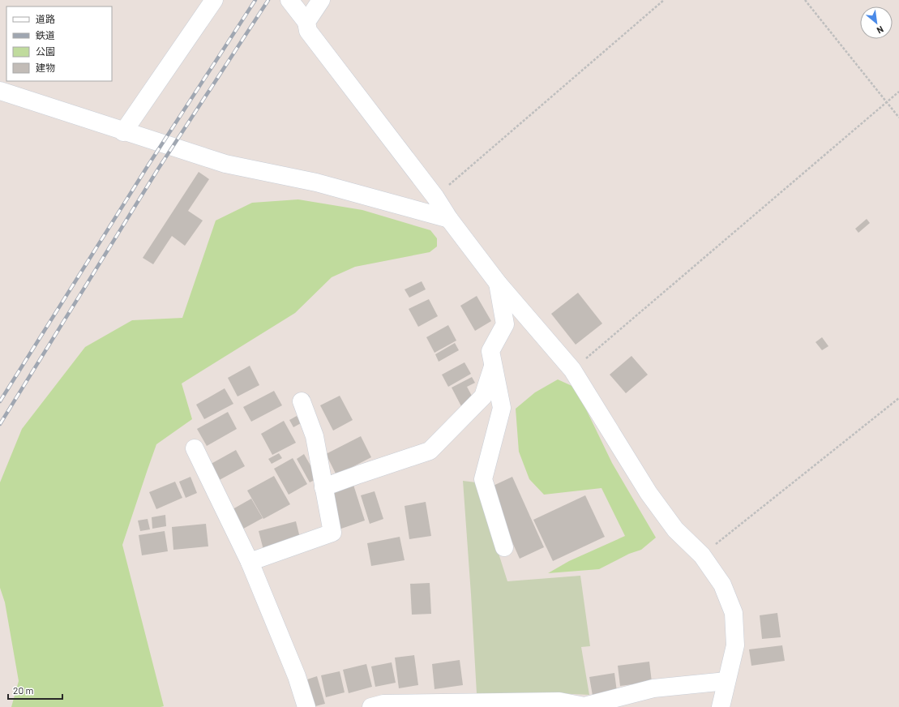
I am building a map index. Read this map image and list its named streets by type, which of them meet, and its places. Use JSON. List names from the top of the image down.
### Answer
{
  "legend": [
    "道路",
    "鉄道",
    "公園",
    "建物"
  ],
  "scale_bar": "20 m",
  "north": "bottom right"
}
